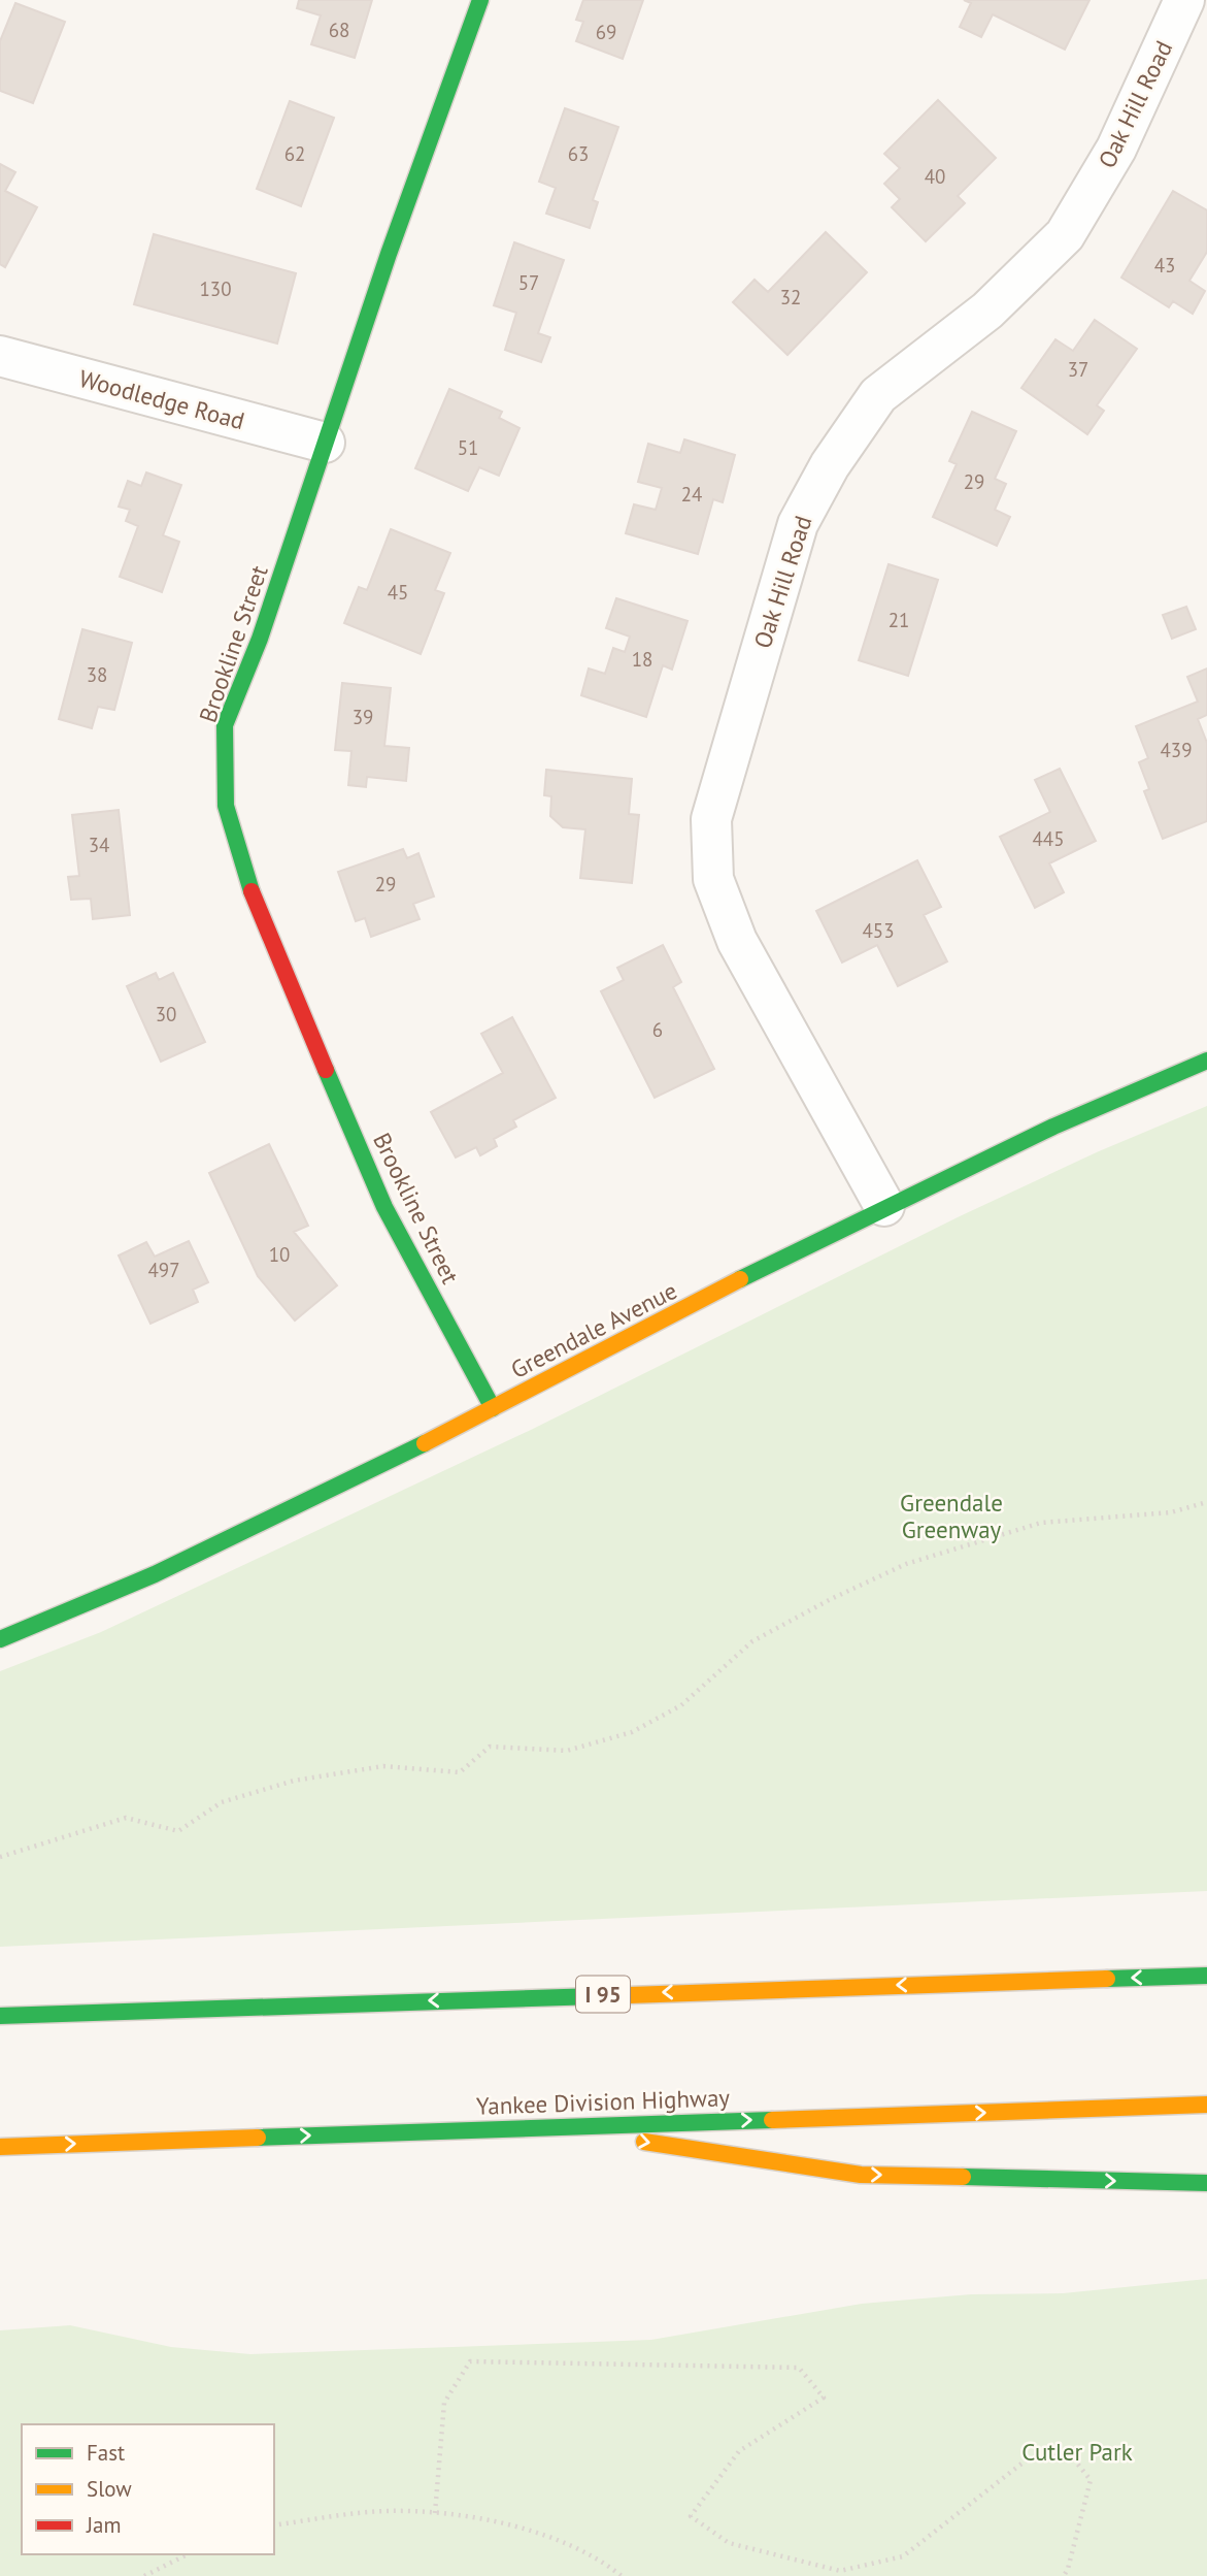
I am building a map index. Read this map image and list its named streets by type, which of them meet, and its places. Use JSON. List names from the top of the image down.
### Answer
{
  "streets": {
    "main road": [
      "Brookline Street",
      "Greendale Avenue",
      "I 95",
      "Yankee Division Highway"
    ],
    "street": ["Oak Hill Road", "Woodledge Road"]
  },
  "crossings": [
    ["Oak Hill Road", "Greendale Avenue"],
    ["Woodledge Road", "Brookline Street"],
    ["Brookline Street", "Greendale Avenue"]
  ],
  "parks": ["Greendale Greenway", "Cutler Park"],
  "house_numbers": [
    "68",
    "69",
    "62",
    "63",
    "40",
    "43",
    "57",
    "130",
    "32",
    "37",
    "51",
    "29",
    "24",
    "45",
    "21",
    "18",
    "38",
    "39",
    "439",
    "445",
    "34",
    "29",
    "453",
    "30",
    "6",
    "10",
    "497"
  ],
  "legend": ["Fast", "Slow", "Jam"]
}
